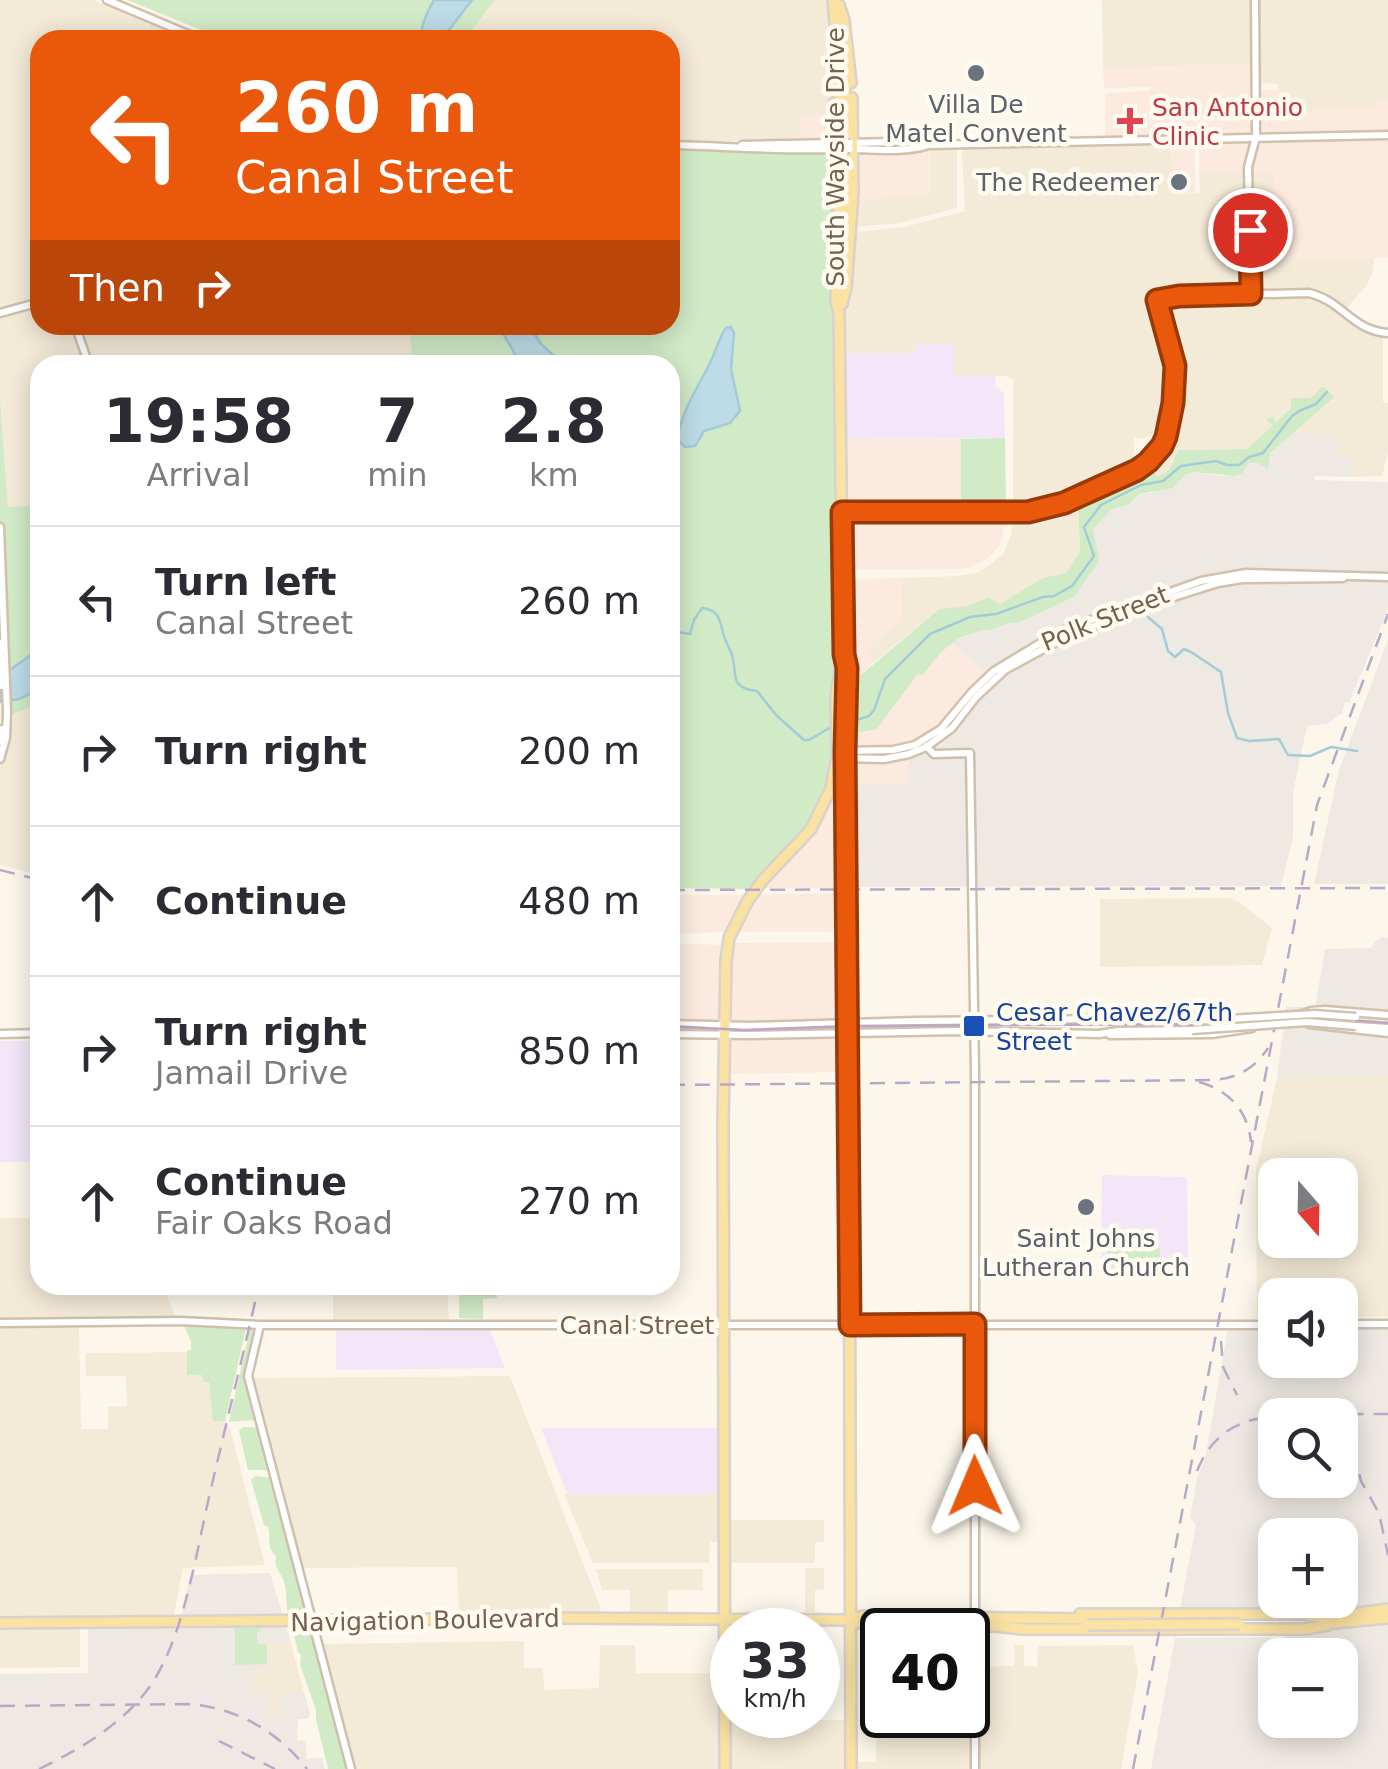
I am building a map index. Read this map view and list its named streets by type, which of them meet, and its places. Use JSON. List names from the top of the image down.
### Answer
{
  "streets": {
    "main road": ["South Wayside Drive", "Navigation Boulevard"],
    "street": ["Polk Street", "Canal Street"]
  },
  "crossings": [
    ["South Wayside Drive", "Polk Street"],
    ["South Wayside Drive", "Canal Street"],
    ["South Wayside Drive", "Navigation Boulevard"]
  ],
  "places": {
    "other": ["Villa De Matel Convent", "The Redeemer", "Saint Johns Lutheran Church"],
    "health": ["San Antonio Clinic"],
    "transit": ["Cesar Chavez/67th Street"]
  },
  "north": "bottom",
  "page": {
    "turn": ["260 m", "Canal Street"],
    "then": "Then",
    "eta": [
      "19:58",
      "Arrival",
      "7",
      "min",
      "2.8",
      "km"
    ],
    "list": [
      {
        "name": "Turn left",
        "note": "Canal Street",
        "value": "260 m"
      },
      {
        "name": "Turn right",
        "value": "200 m"
      },
      {
        "name": "Continue",
        "value": "480 m"
      },
      {
        "name": "Turn right",
        "note": "Jamail Drive",
        "value": "850 m"
      },
      {
        "name": "Continue",
        "note": "Fair Oaks Road",
        "value": "270 m"
      }
    ],
    "map_buttons": ["+", "−"],
    "speed": "33 km/h",
    "limit": "40"
  }
}
